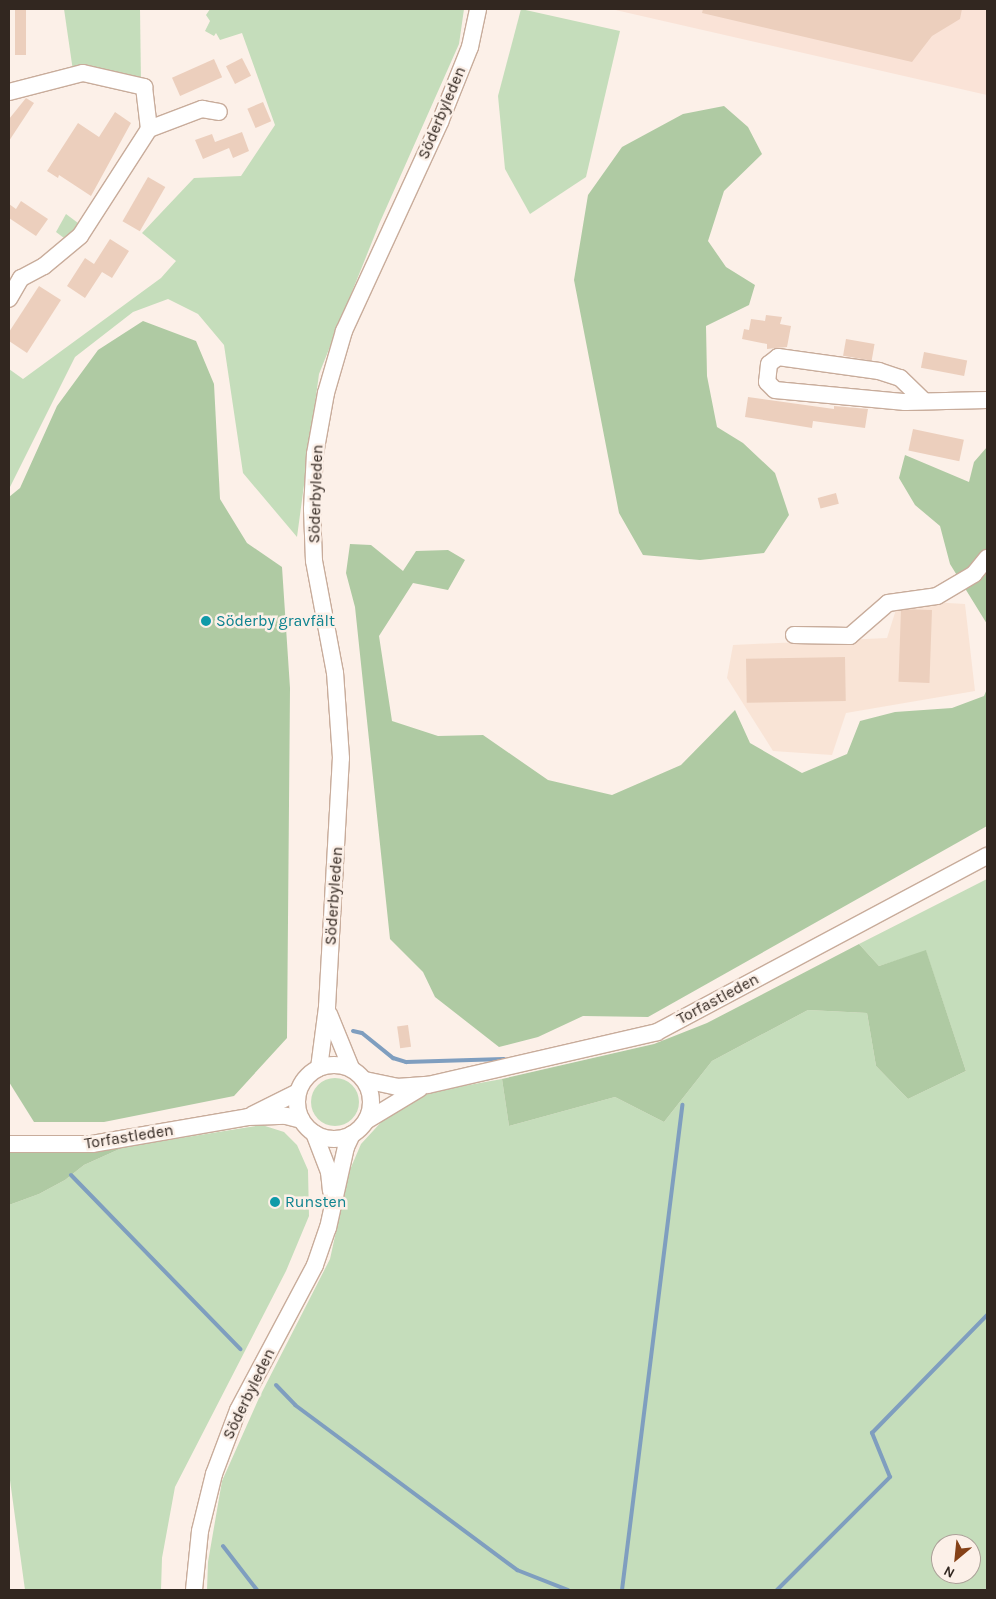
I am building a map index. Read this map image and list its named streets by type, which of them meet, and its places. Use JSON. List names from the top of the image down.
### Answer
{
  "streets": {
    "street": ["Söderbyleden", "Torfastleden"]
  },
  "crossings": [
    ["Söderbyleden", "Torfastleden"]
  ],
  "places": ["Söderby gravfält", "Runsten"],
  "north": "bottom left"
}
